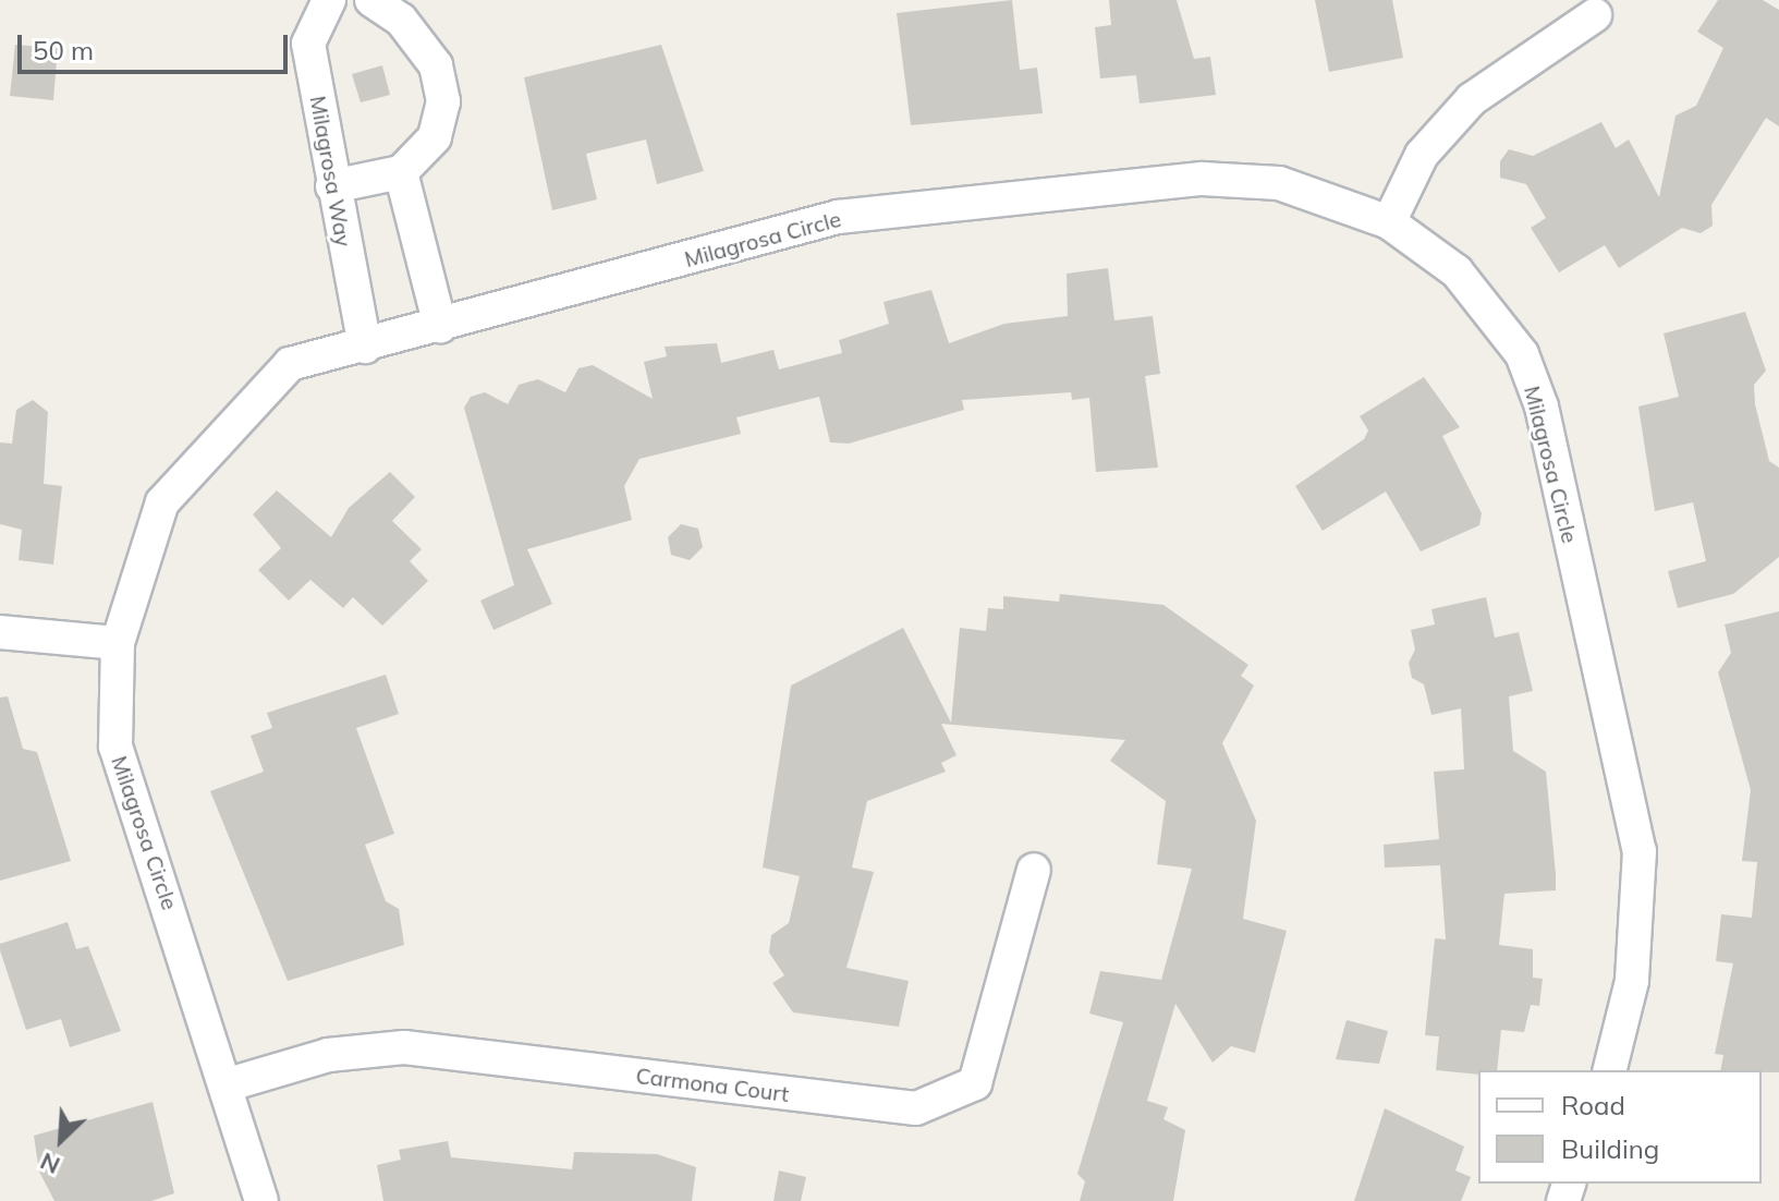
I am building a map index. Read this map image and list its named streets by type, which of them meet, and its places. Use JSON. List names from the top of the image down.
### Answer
{
  "streets": {
    "street": ["Milagrosa Way", "Milagrosa Circle", "Carmona Court"]
  },
  "crossings": [
    ["Milagrosa Way", "Milagrosa Circle"],
    ["Milagrosa Circle", "Carmona Court"]
  ],
  "legend": ["Road", "Building"],
  "scale_bar": "50 m",
  "north": "bottom left"
}
